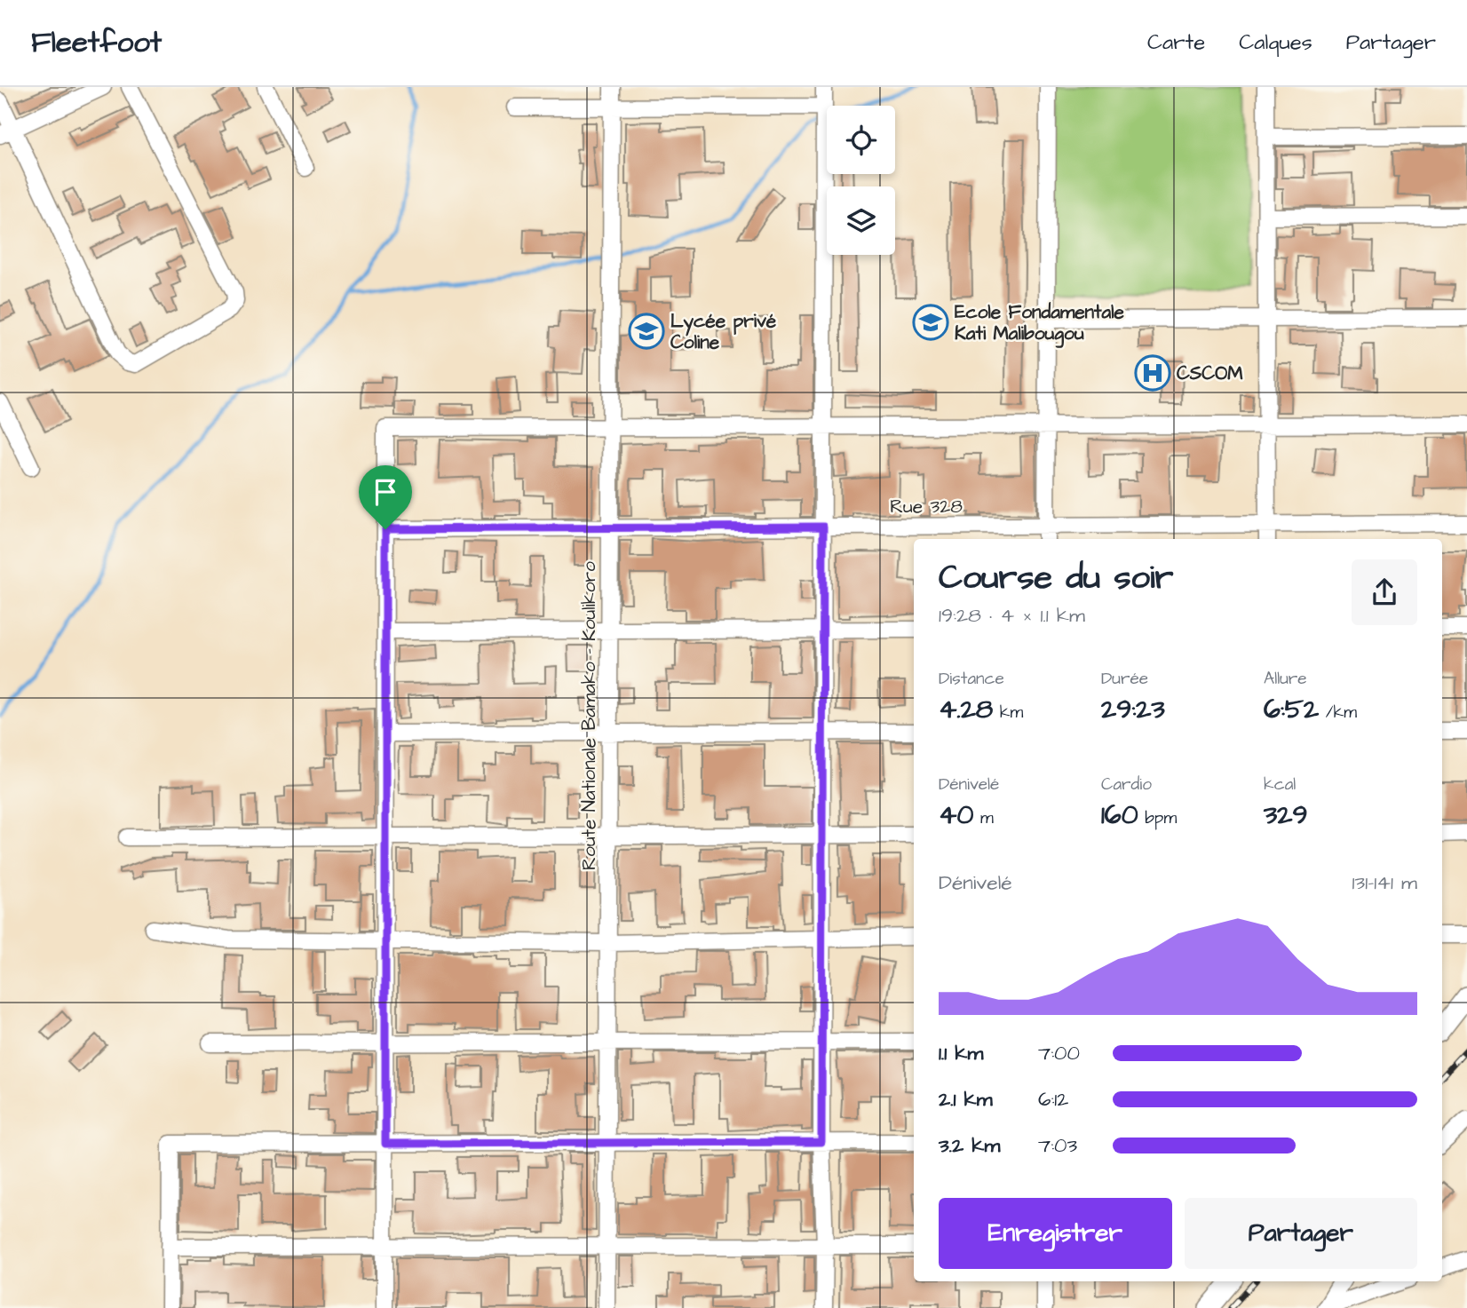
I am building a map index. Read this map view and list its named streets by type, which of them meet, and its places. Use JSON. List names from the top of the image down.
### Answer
{
  "streets": {
    "street": ["Rue 328", "Route Nationale Bamako - Koulikoro"]
  },
  "crossings": [
    ["Rue 328", "Route Nationale Bamako - Koulikoro"]
  ],
  "places": {
    "school or university": ["Ecole Fondamentale Kati Malibougou", "Lycée privé Coline"],
    "hospital": ["CSCOM"]
  },
  "page": {
    "header": "Fleetfoot",
    "nav": ["Carte", "Calques", "Partager"],
    "heading": ["Course du soir", "19:28 · 4 × 1.1 km"],
    "stats": [
      ["Distance", "4.28 km"],
      ["Durée", "29:23"],
      ["Allure", "6:52 /km"],
      ["Dénivelé", "40 m"],
      ["Cardio", "160 bpm"],
      ["kcal", "329"]
    ],
    "chart": ["Dénivelé", "131–141 m"],
    "list": [
      {
        "name": "1.1 km",
        "note": "7:00"
      },
      {
        "name": "2.1 km",
        "note": "6:12"
      },
      {
        "name": "3.2 km",
        "note": "7:03"
      }
    ],
    "buttons": ["Enregistrer", "Partager"]
  }
}
